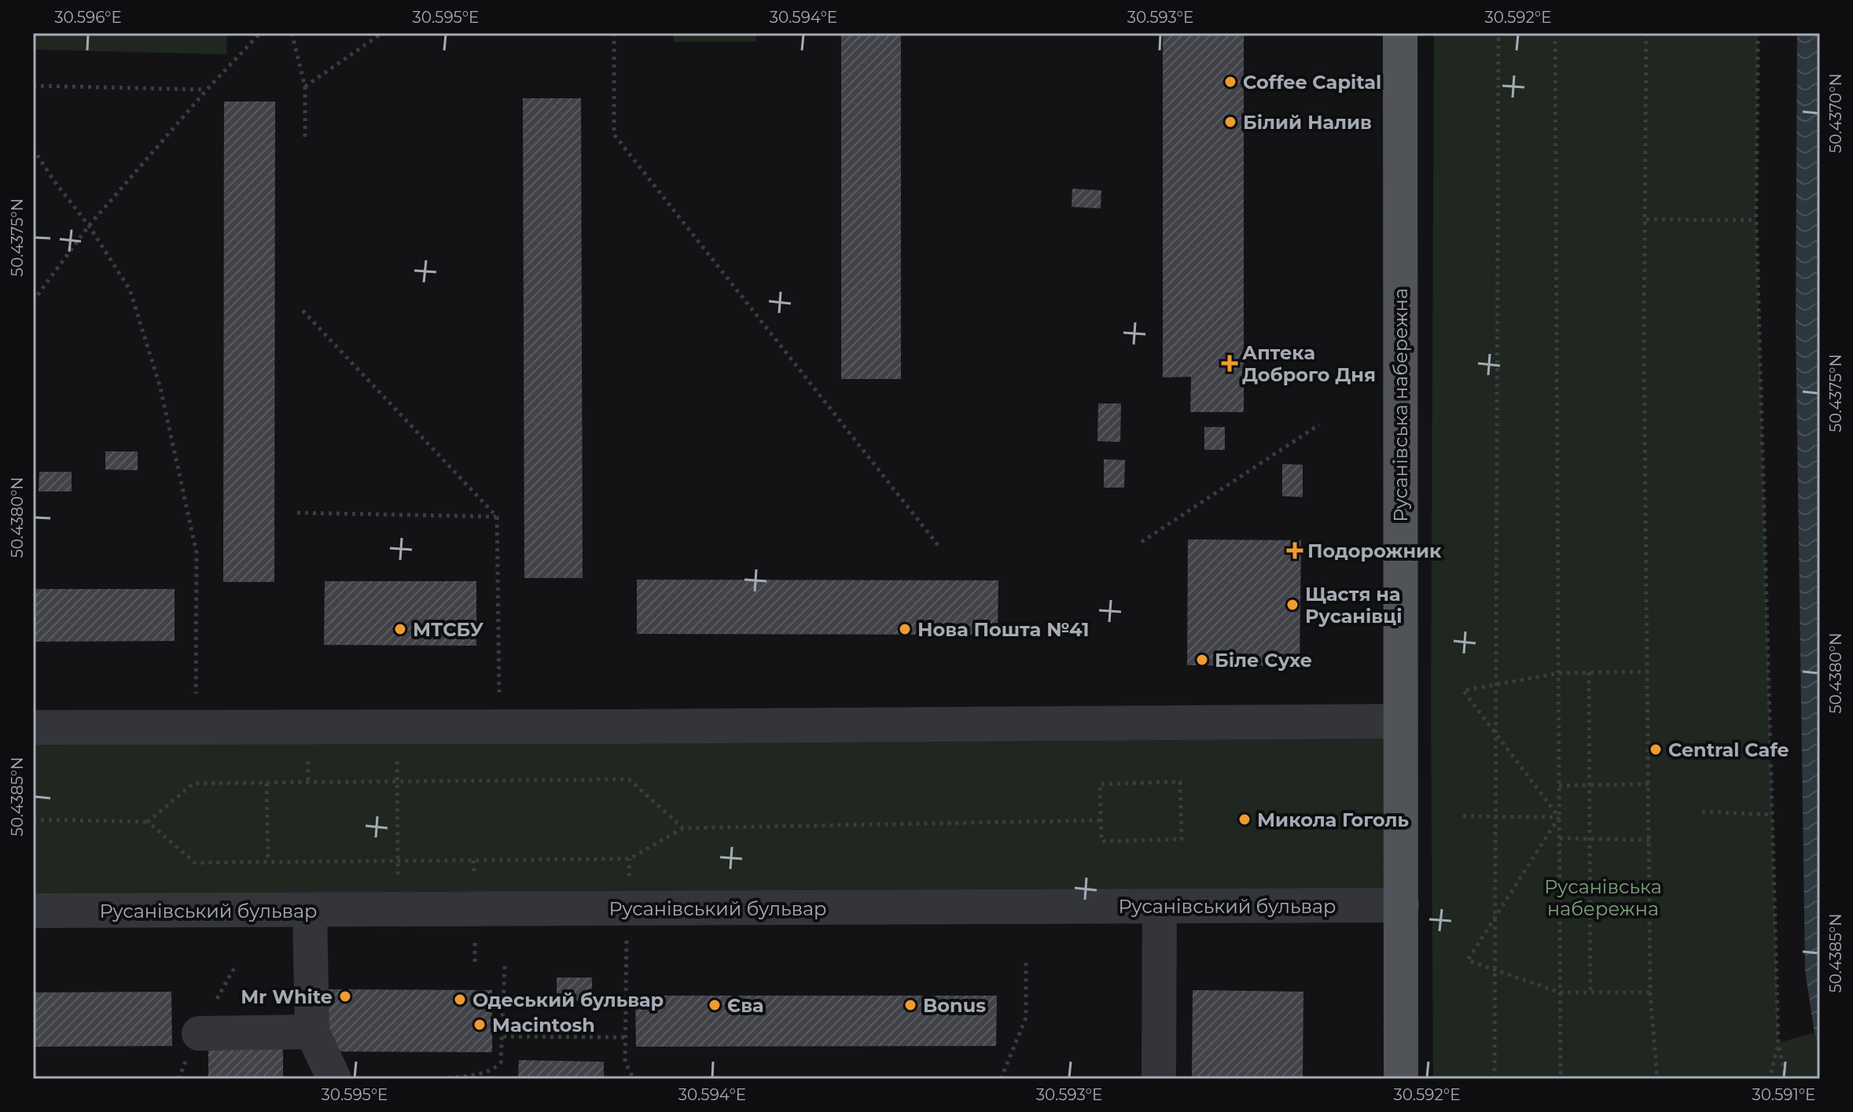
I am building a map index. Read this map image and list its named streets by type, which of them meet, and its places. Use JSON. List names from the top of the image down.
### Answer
{
  "streets": {
    "main road": ["Русанівська набережна"],
    "street": ["Русанівський бульвар"]
  },
  "crossings": [
    ["Русанівська набережна", "Русанівський бульвар"]
  ],
  "parks": ["Русанівська набережна"],
  "places": {
    "other": [
      "Coffee Capital",
      "Білий Налив",
      "Щастя на Русанівці",
      "МТСБУ",
      "Нова Пошта №41",
      "Біле Сухе",
      "Central Cafe",
      "Микола Гоголь",
      "Mr White",
      "Одеський бульвар",
      "Єва",
      "Bonus",
      "Macintosh"
    ],
    "health": ["Аптека Доброго Дня", "Подорожник"]
  },
  "coordinates": [
    "30.596°E",
    "30.595°E",
    "30.594°E",
    "30.593°E",
    "30.592°E",
    "50.4370°N",
    "50.4375°N",
    "50.4380°N",
    "50.4385°N",
    "30.591°E"
  ]
}
